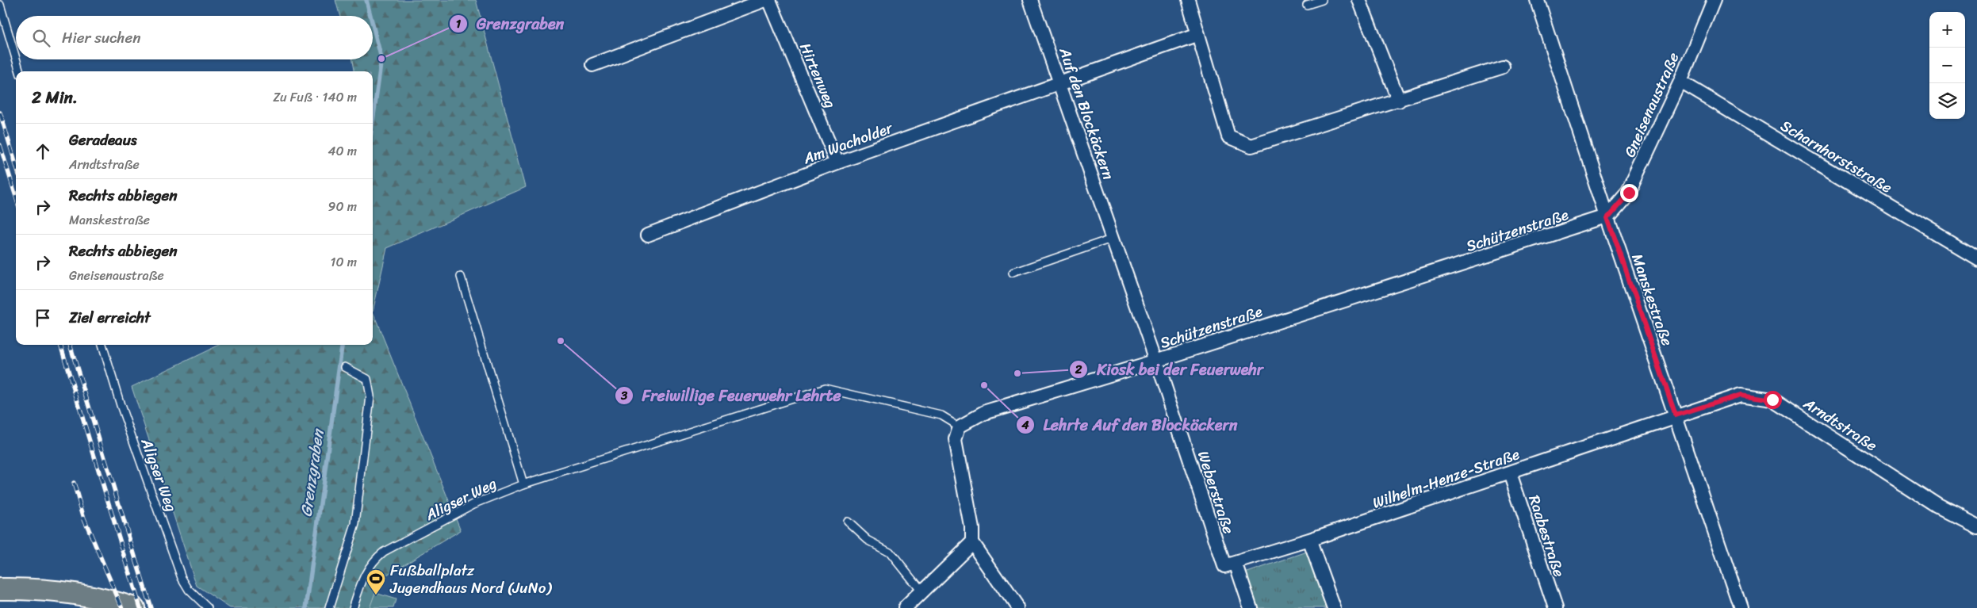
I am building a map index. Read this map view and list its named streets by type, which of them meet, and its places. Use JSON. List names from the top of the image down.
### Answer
{
  "streets": {
    "street": [
      "Hirtenweg",
      "Gneisenaustraße",
      "Auf den Blockäckern",
      "Am Wacholder",
      "Scharnhorststraße",
      "Schützenstraße",
      "Manskestraße",
      "Arndtstraße",
      "Wilhelm-Henze-Straße",
      "Weberstraße",
      "Raabestraße"
    ],
    "lane": ["Aligser Weg"]
  },
  "crossings": [
    ["Hirtenweg", "Am Wacholder"],
    ["Gneisenaustraße", "Scharnhorststraße"],
    ["Gneisenaustraße", "Schützenstraße"],
    ["Gneisenaustraße", "Manskestraße"],
    ["Auf den Blockäckern", "Am Wacholder"],
    ["Auf den Blockäckern", "Schützenstraße"],
    ["Auf den Blockäckern", "Weberstraße"],
    ["Schützenstraße", "Manskestraße"],
    ["Schützenstraße", "Aligser Weg"],
    ["Schützenstraße", "Weberstraße"],
    ["Manskestraße", "Arndtstraße"],
    ["Manskestraße", "Wilhelm-Henze-Straße"],
    ["Arndtstraße", "Wilhelm-Henze-Straße"],
    ["Wilhelm-Henze-Straße", "Weberstraße"],
    ["Wilhelm-Henze-Straße", "Raabestraße"]
  ],
  "water": ["Grenzgraben"],
  "places": {
    "other": [
      "Grenzgraben",
      "Freiwillige Feuerwehr Lehrte",
      "Kiosk bei der Feuerwehr",
      "Lehrte Auf den Blockäckern"
    ],
    "sports": ["Fußballplatz Jugendhaus Nord (JuNo)"]
  },
  "page": {
    "map_buttons": ["+", "−"],
    "search": "Hier suchen",
    "heading": ["2 Min.", "Zu Fuß · 140 m"],
    "list": [
      ["Geradeaus", "Arndtstraße", "40 m"],
      ["Rechts abbiegen", "Manskestraße", "90 m"],
      ["Rechts abbiegen", "Gneisenaustraße", "10 m"],
      "Ziel erreicht"
    ]
  }
}
